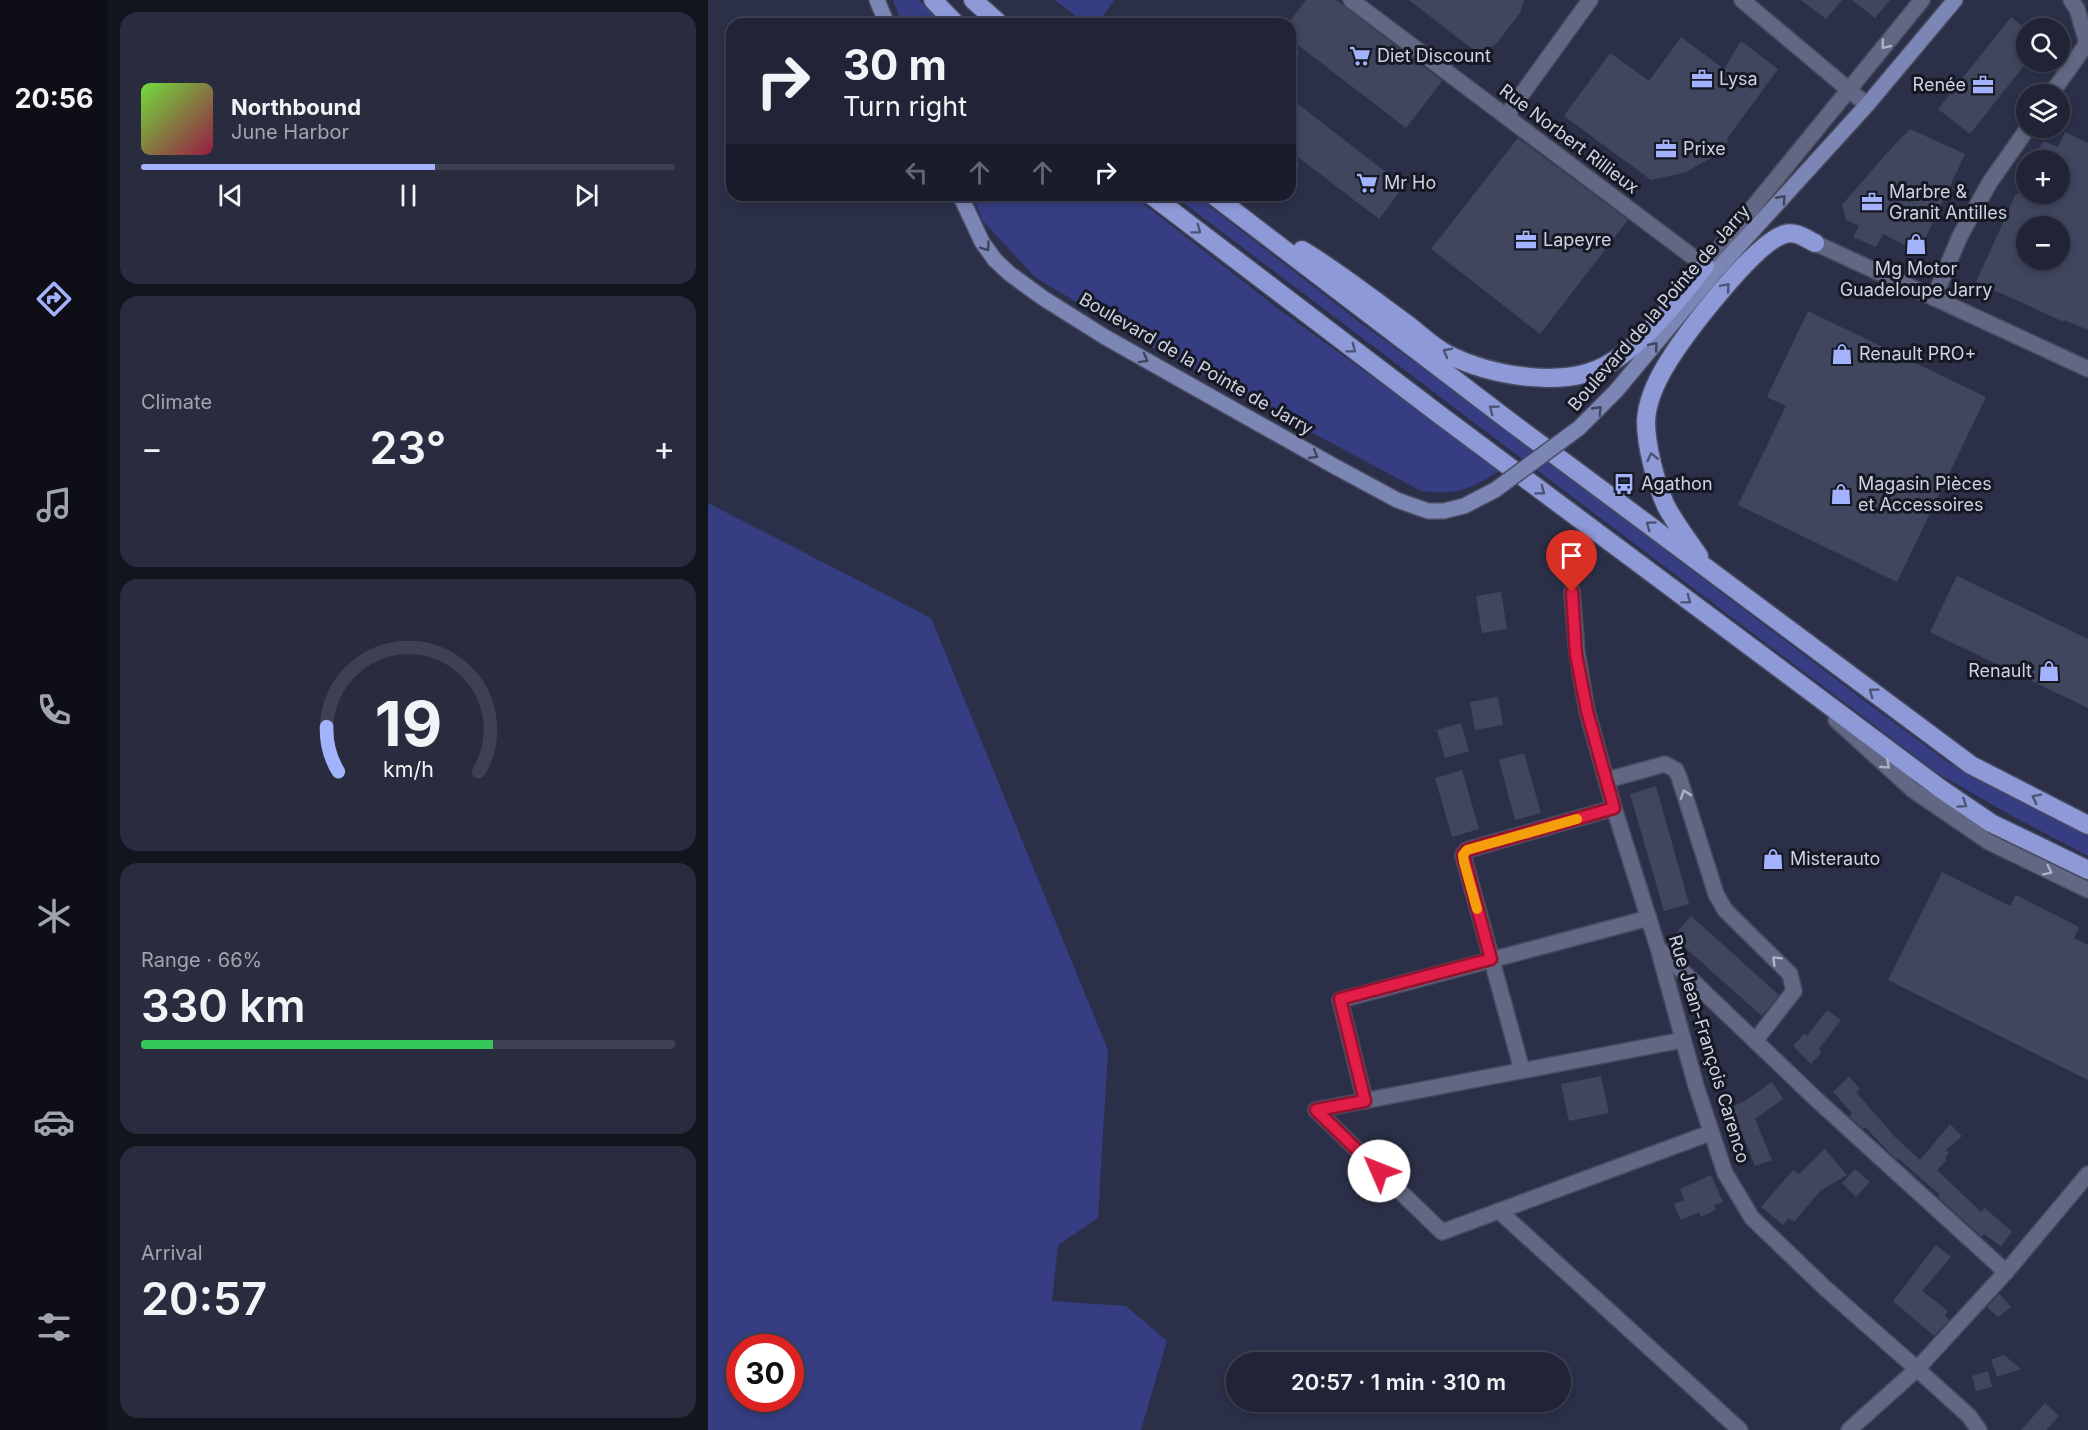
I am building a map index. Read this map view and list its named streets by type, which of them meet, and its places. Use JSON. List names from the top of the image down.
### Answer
{
  "streets": {
    "main road": ["Boulevard de la Pointe de Jarry"],
    "street": ["Rue Norbert Rillieux", "Rue Jean-François Carenco"]
  },
  "crossings": [
    ["Rue Norbert Rillieux", "Boulevard de la Pointe de Jarry"]
  ],
  "places": {
    "supermarket": ["Diet Discount", "Mr Ho"],
    "office": [
      "Lysa",
      "Renée",
      "Prixe",
      "Marbre & Granit Antilles",
      "Lapeyre"
    ],
    "shop": [
      "Mg Motor Guadeloupe Jarry",
      "Renault PRO+",
      "Magasin Pièces et Accessoires",
      "Renault",
      "Misterauto"
    ],
    "bus stop": ["Agathon"]
  },
  "page": {
    "tabs": "20:56",
    "map_buttons": ["+", "−"],
    "turn": ["30 m", "Turn right"],
    "song": ["Northbound", "June Harbor"],
    "tile": [
      "Climate",
      ["Range · 66%", "330 km"],
      ["Arrival", "20:57"]
    ],
    "heat": ["−", "23°", "+"],
    "limit": "30",
    "trip": "20:57 · 1 min · 310 m",
    "gauge": ["19", "km/h"]
  }
}
